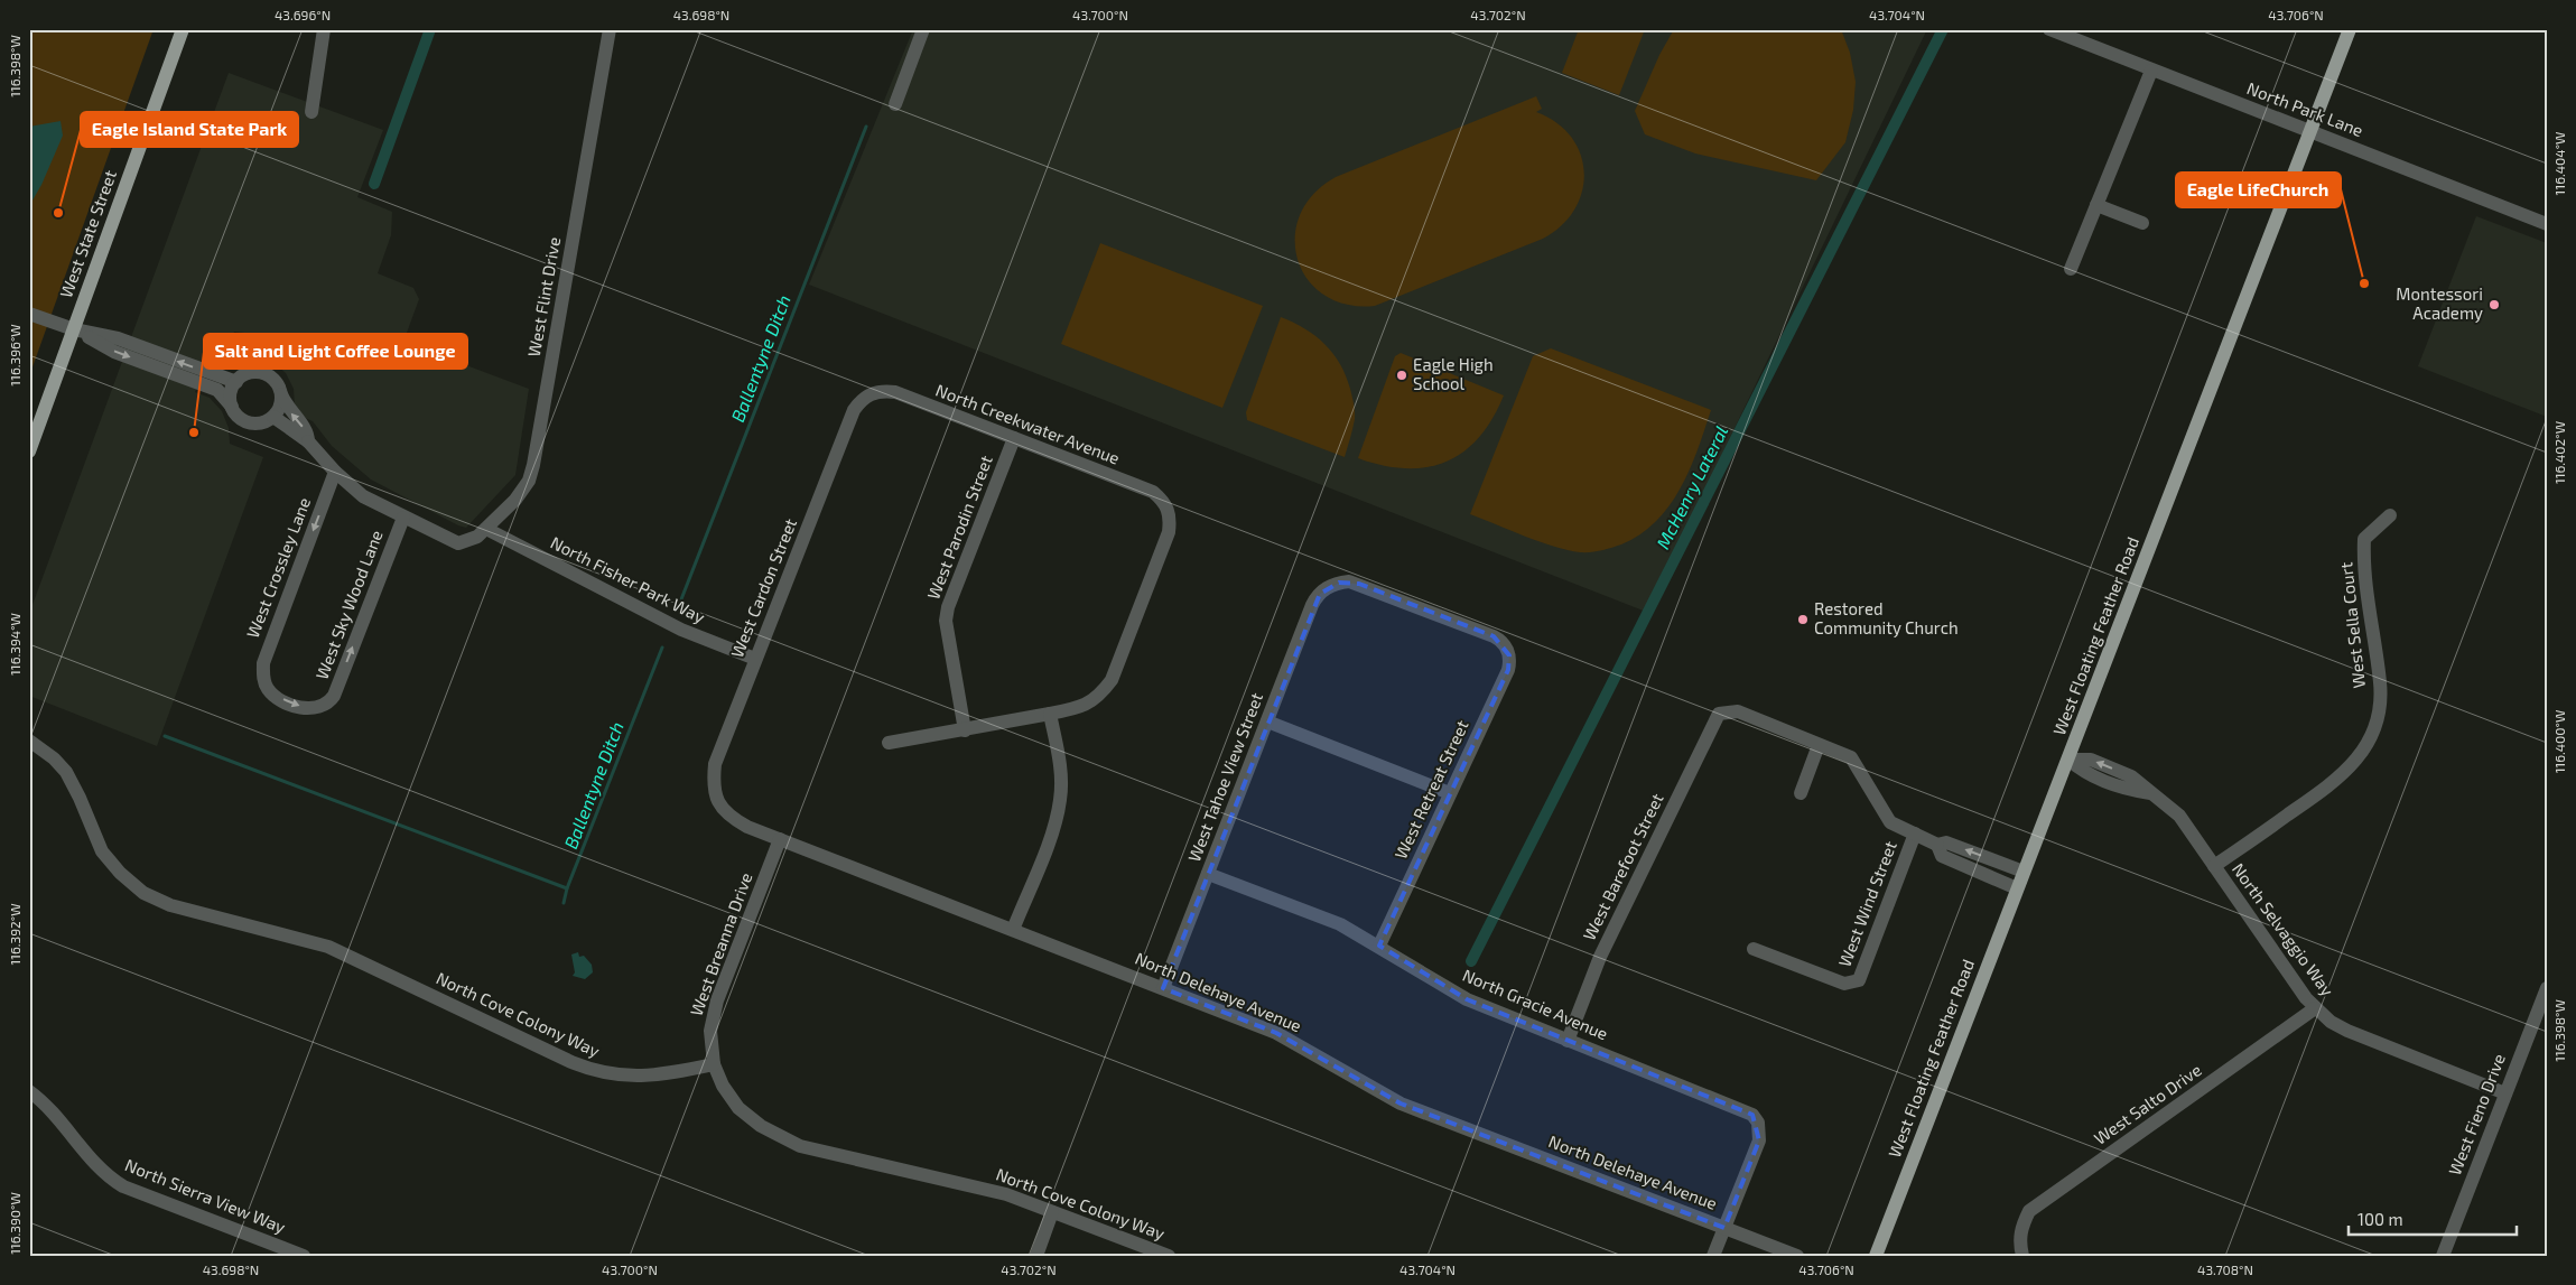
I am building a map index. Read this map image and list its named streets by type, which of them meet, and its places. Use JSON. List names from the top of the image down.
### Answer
{
  "streets": {
    "main road": ["West State Street", "West Floating Feather Road"],
    "street": [
      "North Park Lane",
      "West Flint Drive",
      "North Creekwater Avenue",
      "West Parodin Street",
      "West Crossley Lane",
      "North Fisher Park Way",
      "West Cardon Street",
      "West Sky Wood Lane",
      "West Sella Court",
      "West Tahoe View Street",
      "West Retreat Street",
      "West Barefoot Street",
      "West Wind Street",
      "North Selvaggio Way",
      "West Breanna Drive",
      "North Delehaye Avenue",
      "North Gracie Avenue",
      "North Cove Colony Way",
      "West Salto Drive",
      "West Fieno Drive",
      "North Sierra View Way"
    ]
  },
  "crossings": [
    ["North Park Lane", "West Floating Feather Road"],
    ["West Flint Drive", "North Fisher Park Way"],
    ["West Flint Drive", "West Sky Wood Lane"],
    ["North Creekwater Avenue", "West Parodin Street"],
    ["North Creekwater Avenue", "West Cardon Street"],
    ["West Crossley Lane", "West Sky Wood Lane"],
    ["North Fisher Park Way", "West Cardon Street"],
    ["West Cardon Street", "North Delehaye Avenue"],
    ["West Sella Court", "North Selvaggio Way"],
    ["West Floating Feather Road", "North Selvaggio Way"],
    ["West Tahoe View Street", "West Retreat Street"],
    ["West Tahoe View Street", "North Delehaye Avenue"],
    ["West Tahoe View Street", "North Gracie Avenue"],
    ["West Retreat Street", "North Gracie Avenue"],
    ["West Barefoot Street", "North Gracie Avenue"],
    ["North Selvaggio Way", "West Salto Drive"],
    ["North Selvaggio Way", "West Fieno Drive"],
    ["West Breanna Drive", "North Delehaye Avenue"],
    ["West Breanna Drive", "North Cove Colony Way"],
    ["North Delehaye Avenue", "North Gracie Avenue"]
  ],
  "one_way": ["West Sky Wood Lane"],
  "water": ["Ballentyne Ditch", "McHenry Lateral"],
  "places": [
    "Eagle Island State Park",
    "Eagle LifeChurch",
    "Montessori Academy",
    "Eagle High School",
    "Salt and Light Coffee Lounge",
    "Restored Community Church"
  ],
  "scale_bar": "100 m",
  "coordinates": [
    "43.696°N",
    "43.698°N",
    "43.700°N",
    "43.702°N",
    "43.704°N",
    "43.706°N",
    "116.398°W",
    "116.404°W",
    "116.396°W",
    "116.402°W",
    "116.394°W",
    "116.400°W",
    "116.392°W",
    "116.390°W",
    "43.708°N"
  ]
}
